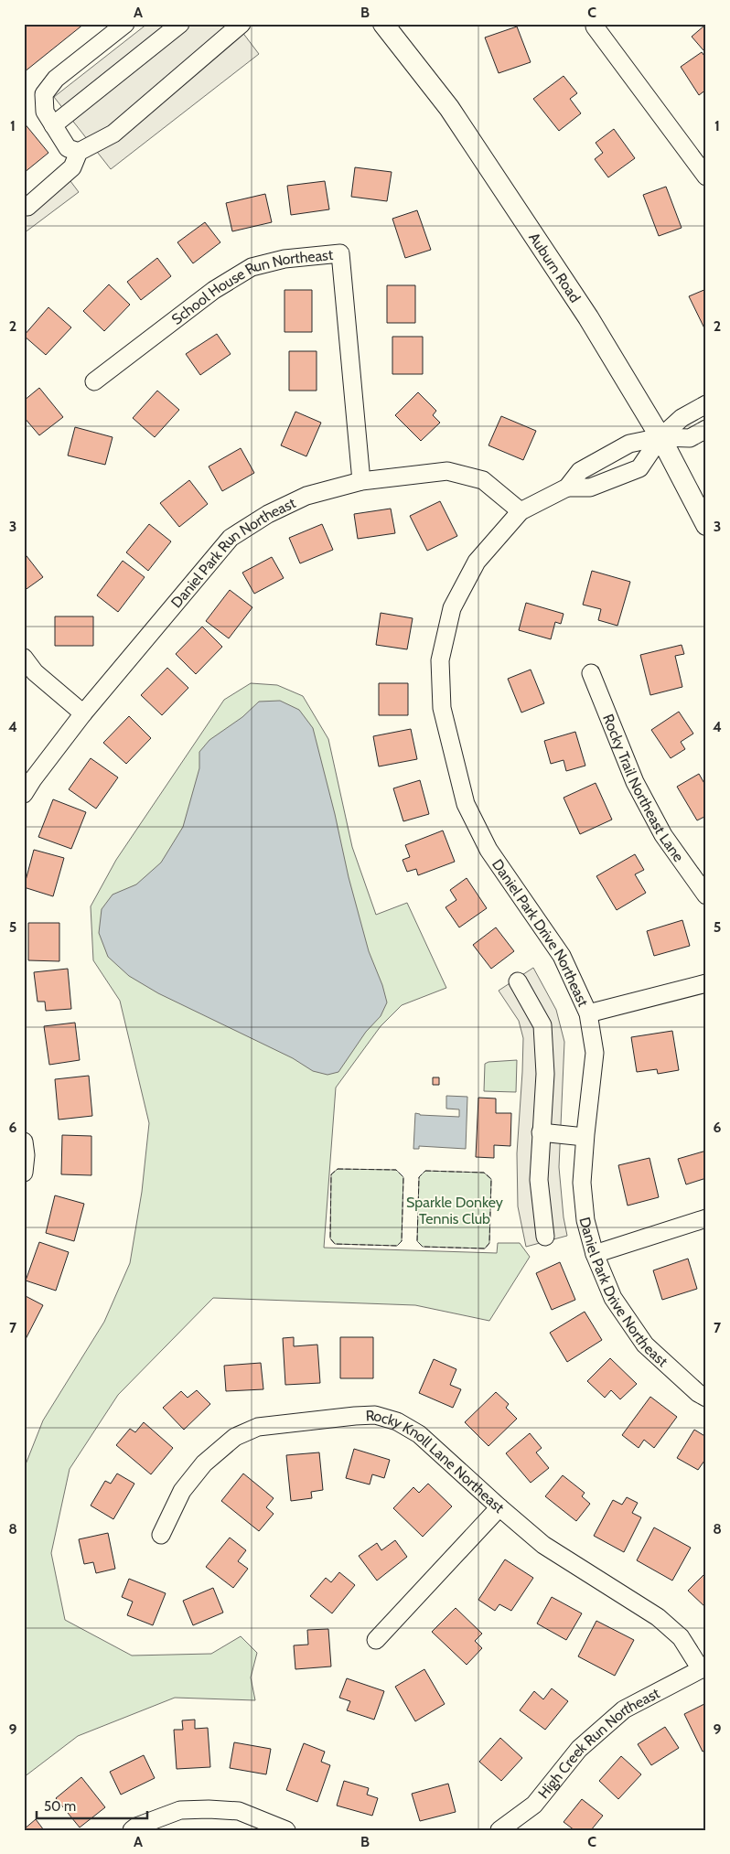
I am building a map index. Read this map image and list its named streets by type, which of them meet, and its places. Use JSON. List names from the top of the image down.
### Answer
{
  "streets": {
    "main road": ["Auburn Road"],
    "street": [
      "School House Run Northeast",
      "Daniel Park Run Northeast",
      "Rocky Trail Northeast Lane",
      "Daniel Park Drive Northeast",
      "Rocky Knoll Lane Northeast",
      "High Creek Run Northeast"
    ]
  },
  "crossings": [
    ["School House Run Northeast", "Daniel Park Run Northeast"],
    ["Daniel Park Run Northeast", "Daniel Park Drive Northeast"],
    ["Rocky Knoll Lane Northeast", "High Creek Run Northeast"]
  ],
  "parks": ["Sparkle Donkey Tennis Club"],
  "scale_bar": "50 m",
  "grid": {
    "columns": ["A", "B", "C"],
    "rows": [
      "1",
      "2",
      "3",
      "4",
      "5",
      "6",
      "7",
      "8",
      "9"
    ]
  }
}
